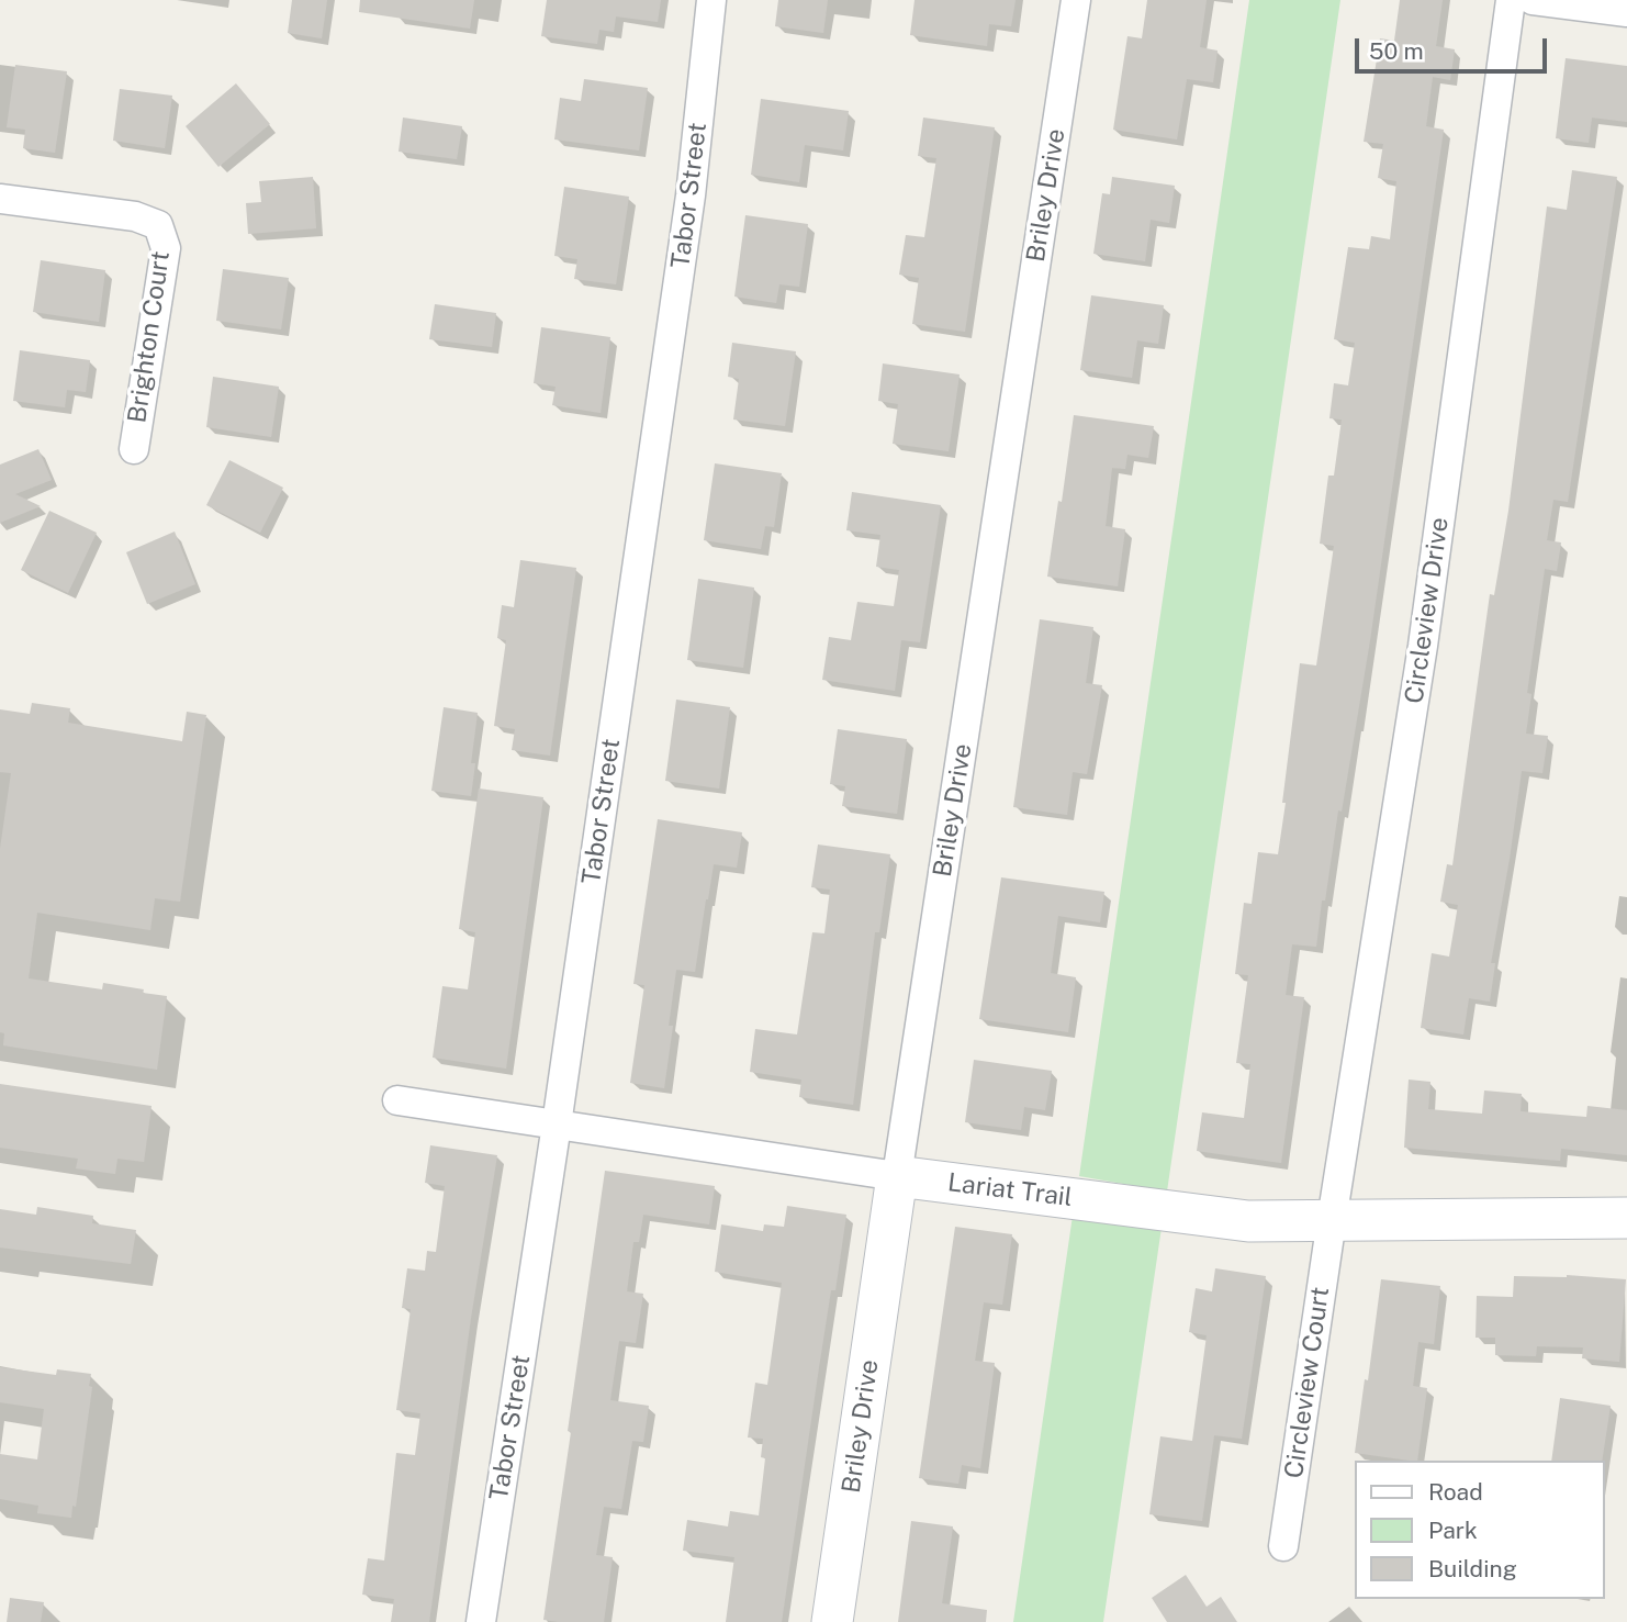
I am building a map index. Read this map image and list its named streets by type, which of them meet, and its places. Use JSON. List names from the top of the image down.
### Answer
{
  "streets": {
    "street": [
      "Tabor Street",
      "Briley Drive",
      "Brighton Court",
      "Circleview Drive",
      "Lariat Trail",
      "Circleview Court"
    ]
  },
  "crossings": [
    ["Tabor Street", "Lariat Trail"],
    ["Briley Drive", "Lariat Trail"],
    ["Circleview Drive", "Lariat Trail"],
    ["Circleview Drive", "Circleview Court"],
    ["Lariat Trail", "Circleview Court"]
  ],
  "legend": ["Road", "Park", "Building"],
  "scale_bar": "50 m"
}
